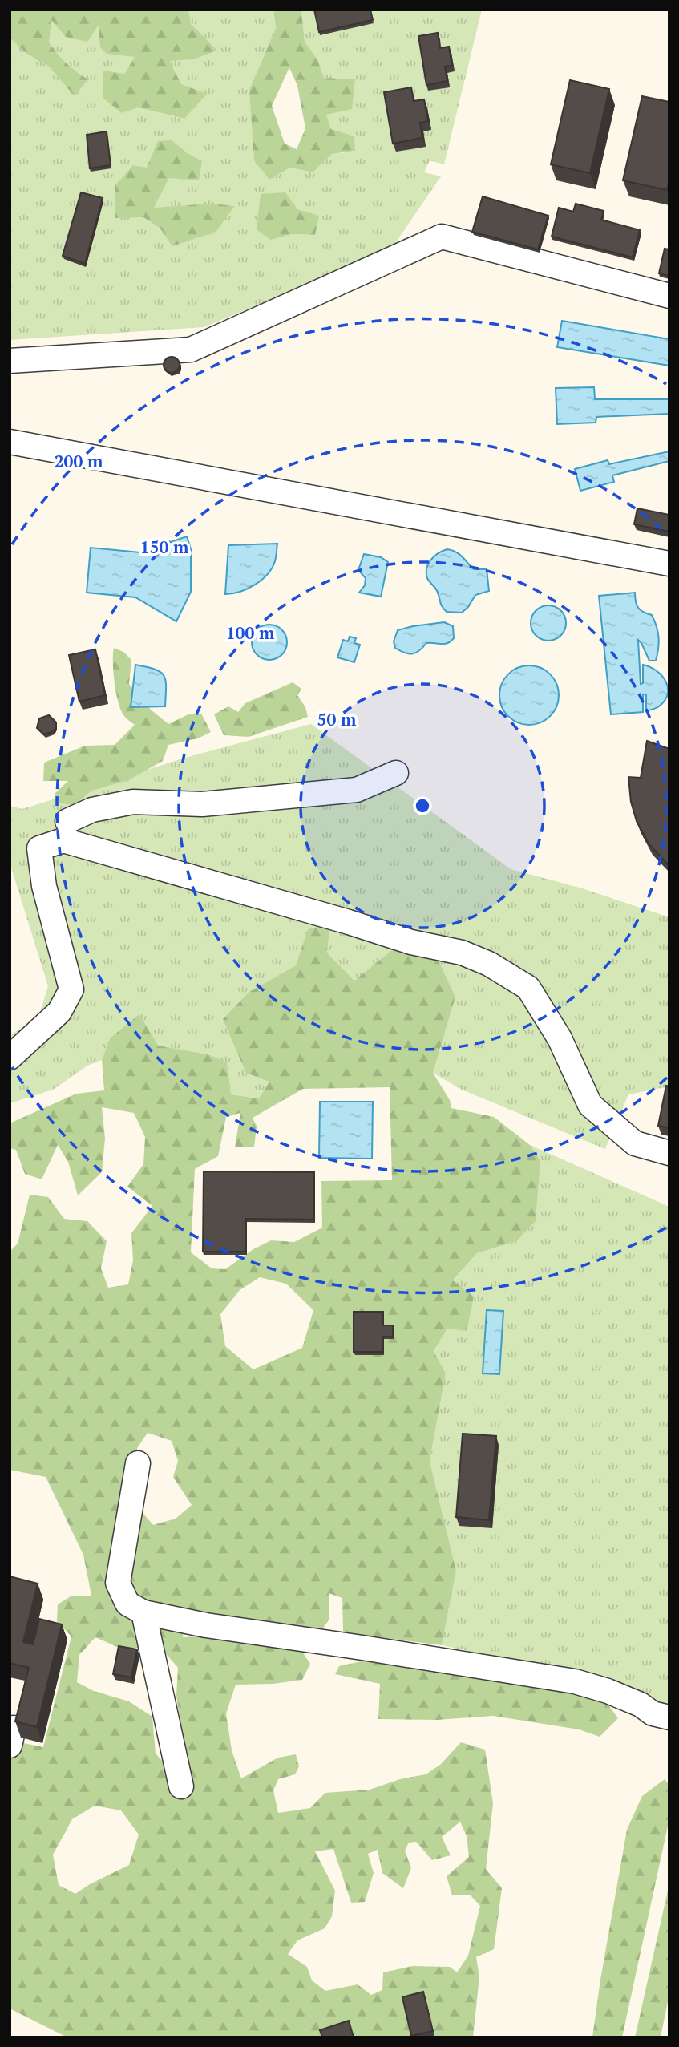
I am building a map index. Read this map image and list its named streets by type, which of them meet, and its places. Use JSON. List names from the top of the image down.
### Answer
{
  "rings": [
    "200 m",
    "150 m",
    "100 m",
    "50 m"
  ]
}
